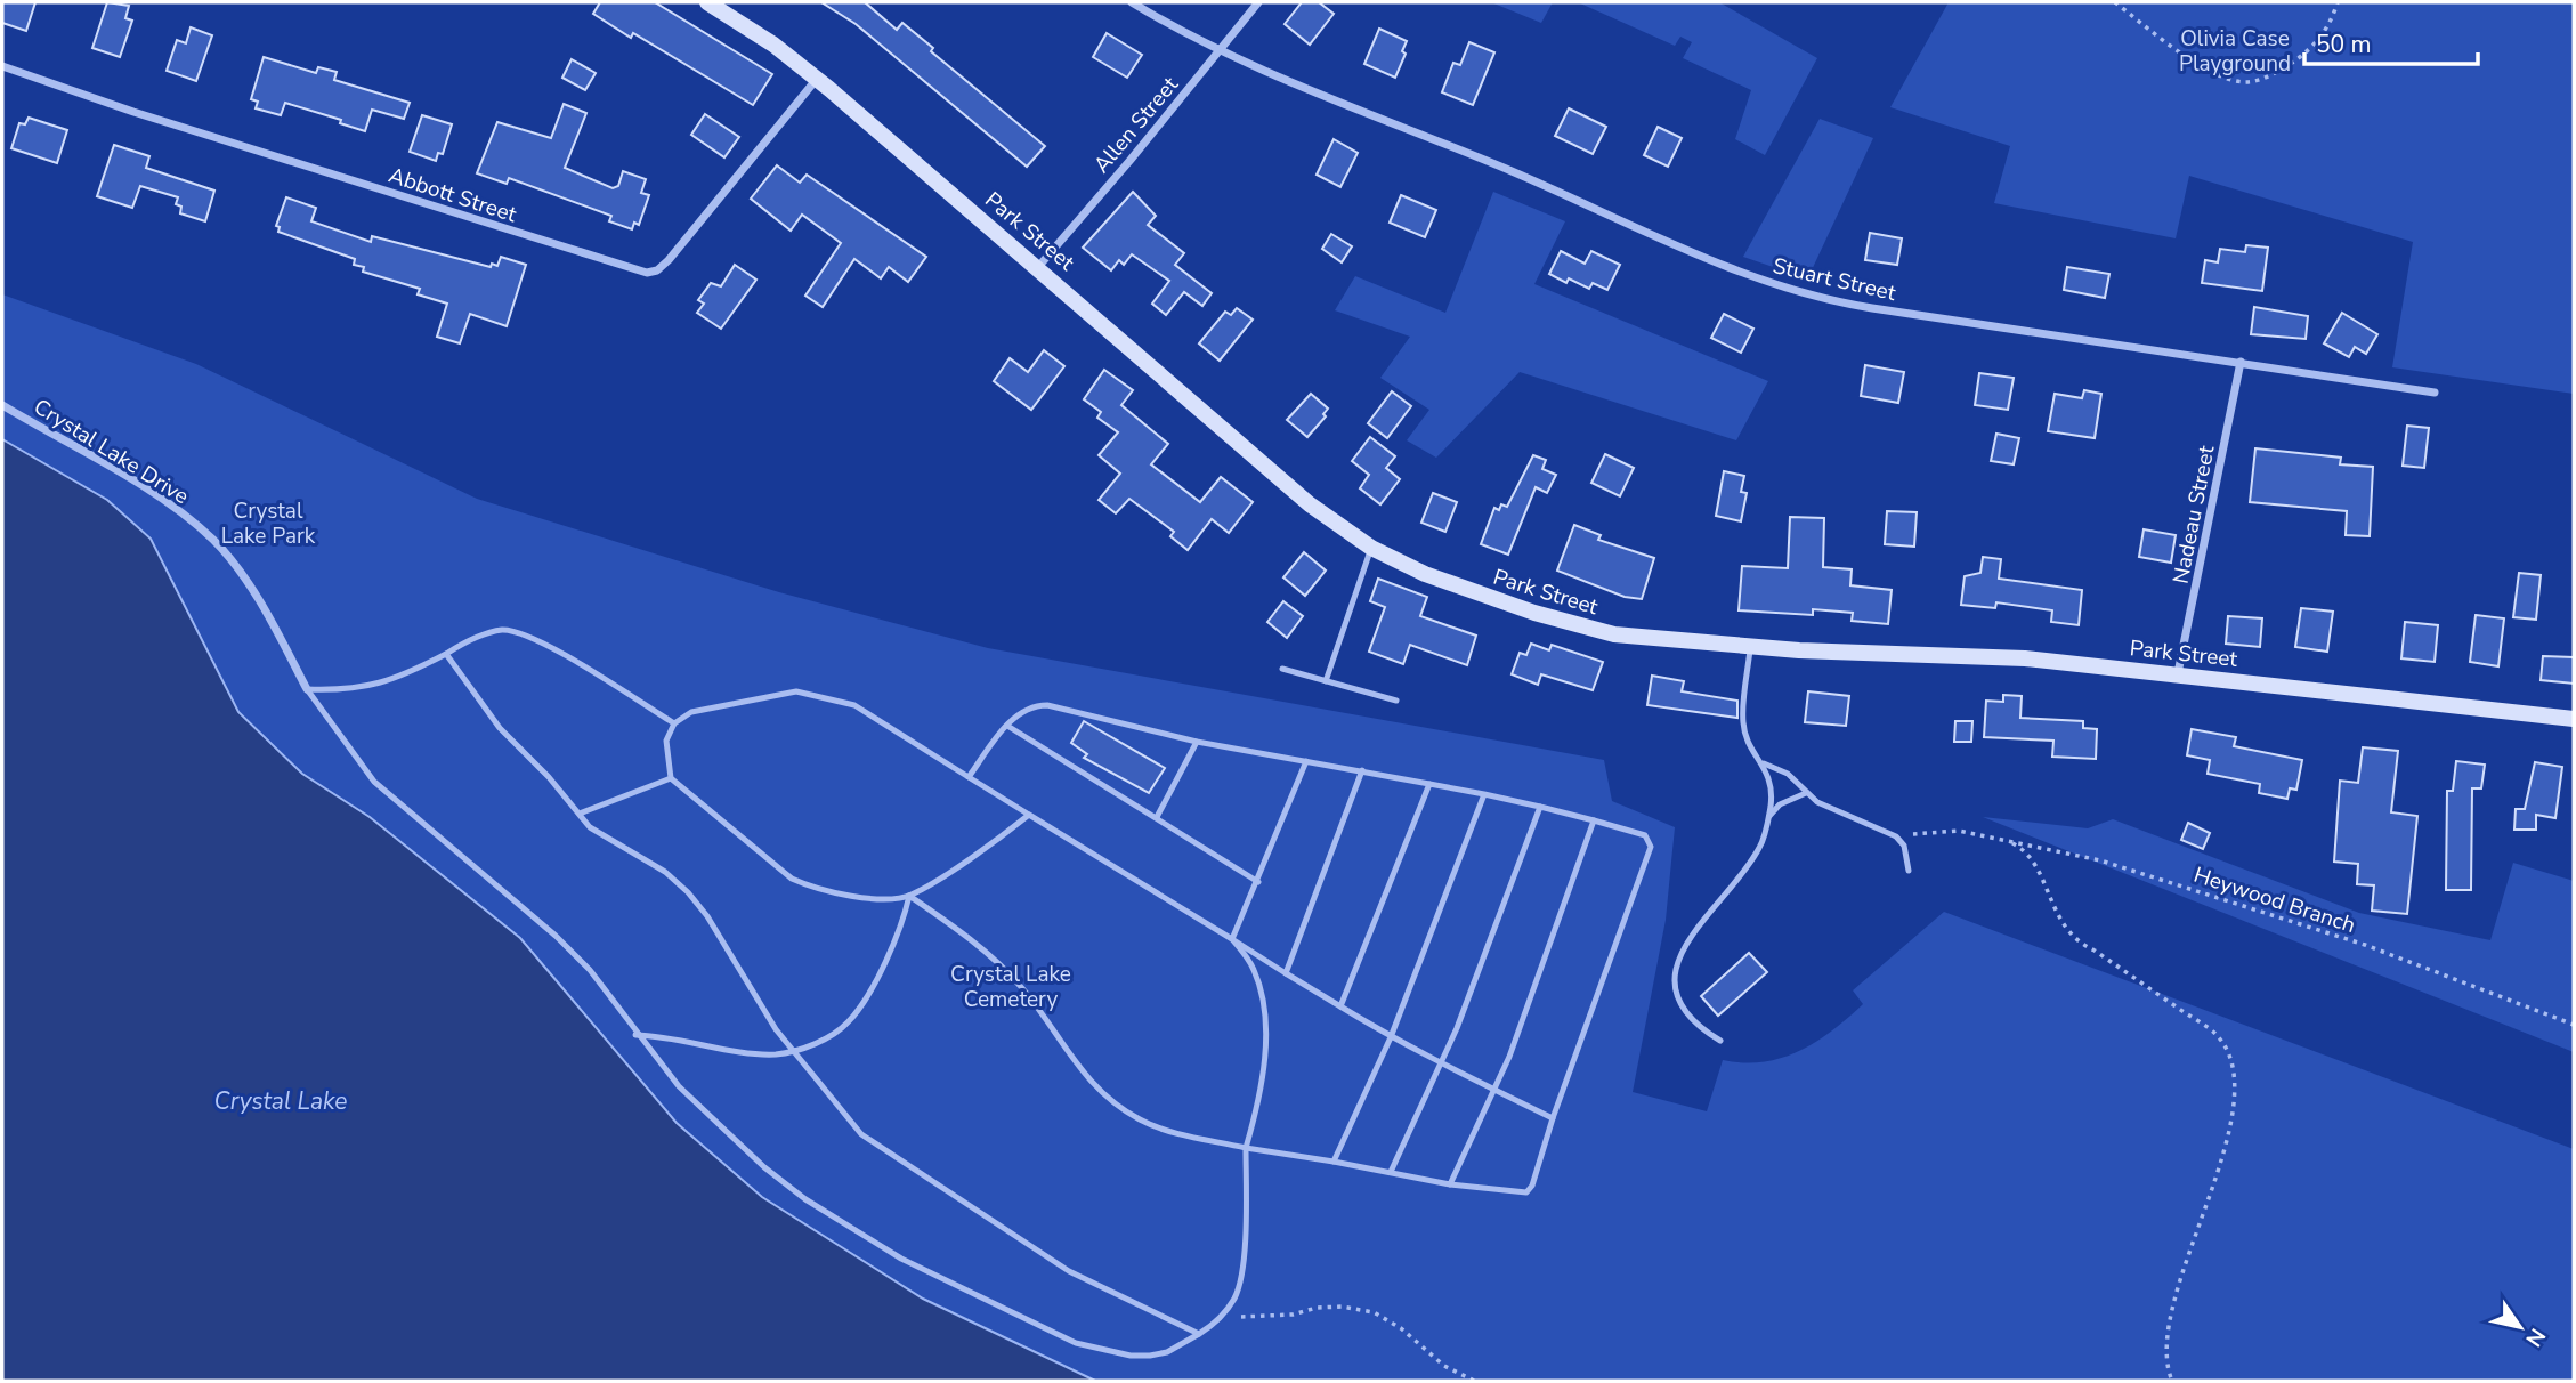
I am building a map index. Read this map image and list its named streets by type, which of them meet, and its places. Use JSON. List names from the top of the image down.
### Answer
{
  "streets": {
    "street": [
      "Allen Street",
      "Abbott Street",
      "Park Street",
      "Stuart Street",
      "Crystal Lake Drive",
      "Nadeau Street"
    ],
    "path": ["Heywood Branch"]
  },
  "crossings": [
    ["Allen Street", "Park Street"],
    ["Allen Street", "Stuart Street"],
    ["Abbott Street", "Park Street"],
    ["Park Street", "Nadeau Street"],
    ["Stuart Street", "Nadeau Street"]
  ],
  "water": ["Crystal Lake"],
  "parks": ["Olivia Case Playground", "Crystal Lake Park", "Crystal Lake Cemetery"],
  "scale_bar": "50 m",
  "north": "bottom right"
}
